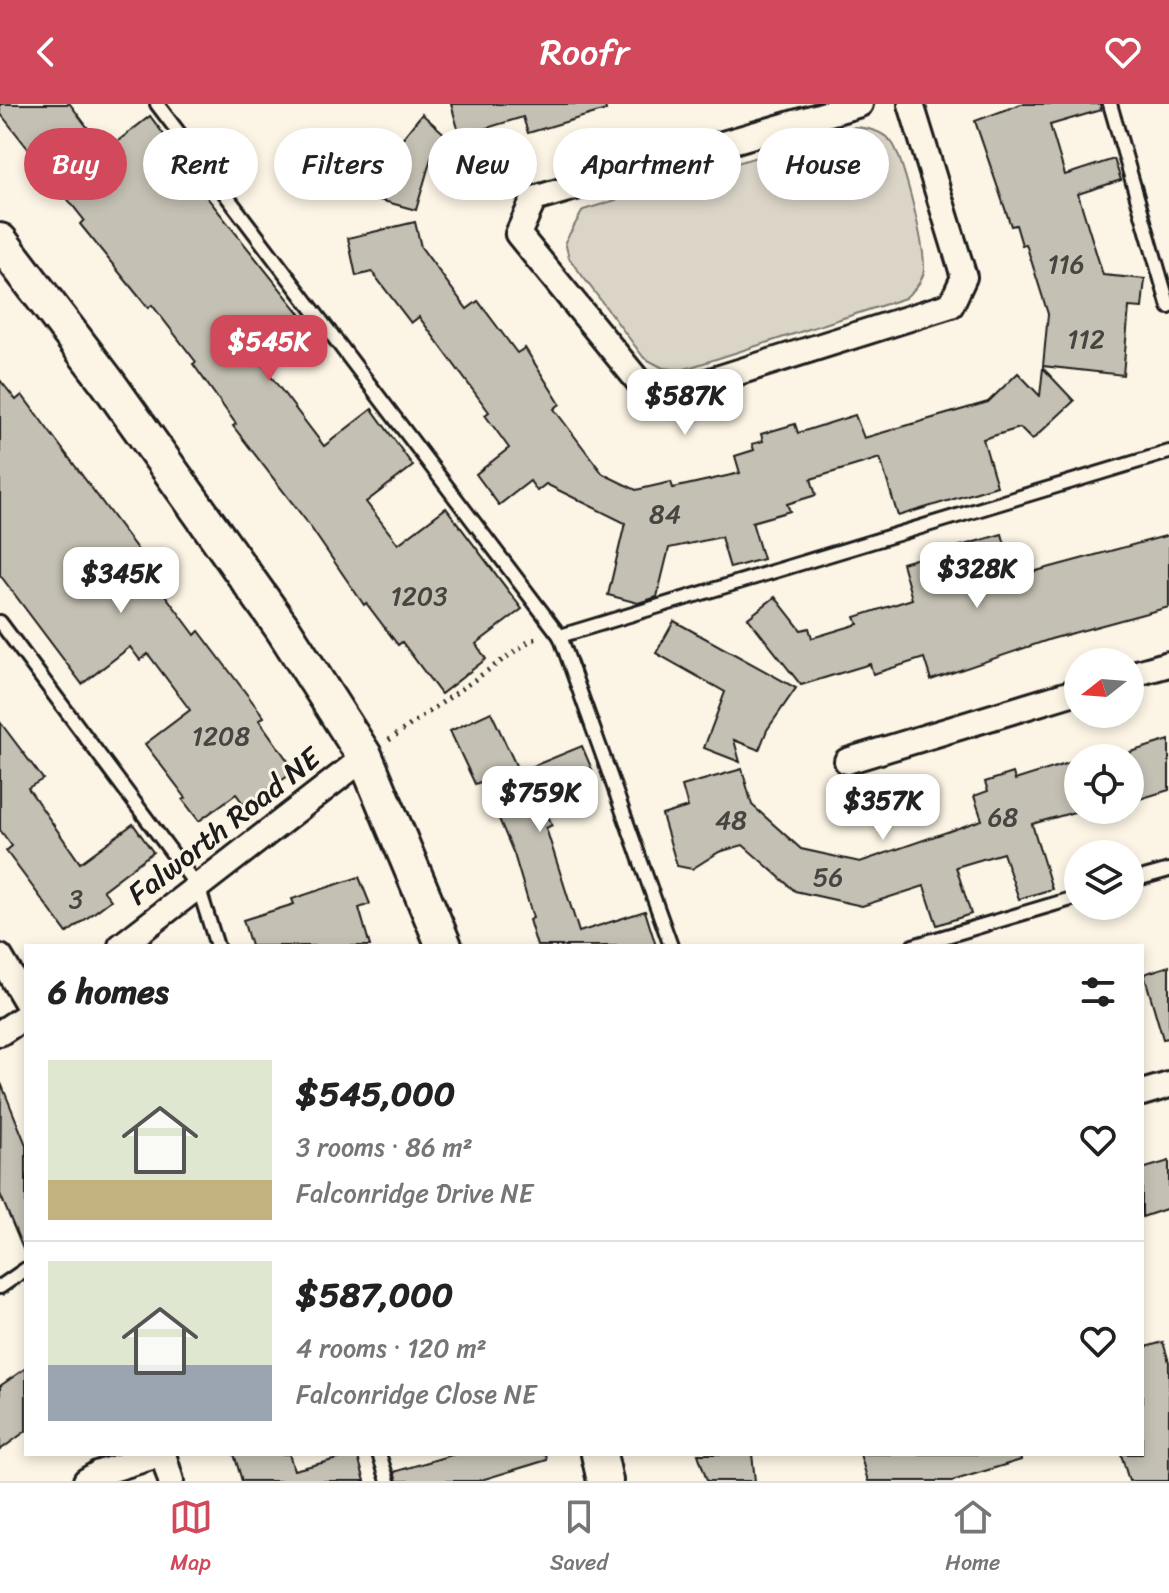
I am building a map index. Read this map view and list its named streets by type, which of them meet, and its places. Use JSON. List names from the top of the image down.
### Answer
{
  "streets": {
    "street": ["Falworth Road NE"]
  },
  "house_numbers": [
    "116",
    "112",
    "84",
    "1203",
    "1208",
    "68",
    "48",
    "56",
    "3"
  ],
  "north": "left",
  "page": {
    "header": "Roofr",
    "chip": [
      "Buy",
      "Rent",
      "Filters",
      "New",
      "Apartment",
      "House"
    ],
    "price": [
      "$545K",
      "$587K",
      "$328K",
      "$345K",
      "$759K",
      "$357K"
    ],
    "heading": "6 homes",
    "list": [
      {
        "name": "$545,000",
        "note": "3 rooms · 86 m² · Falconridge Drive NE"
      },
      {
        "name": "$587,000",
        "note": "4 rooms · 120 m² · Falconridge Close NE"
      }
    ],
    "tabs": ["Map", "Saved", "Home"]
  }
}
